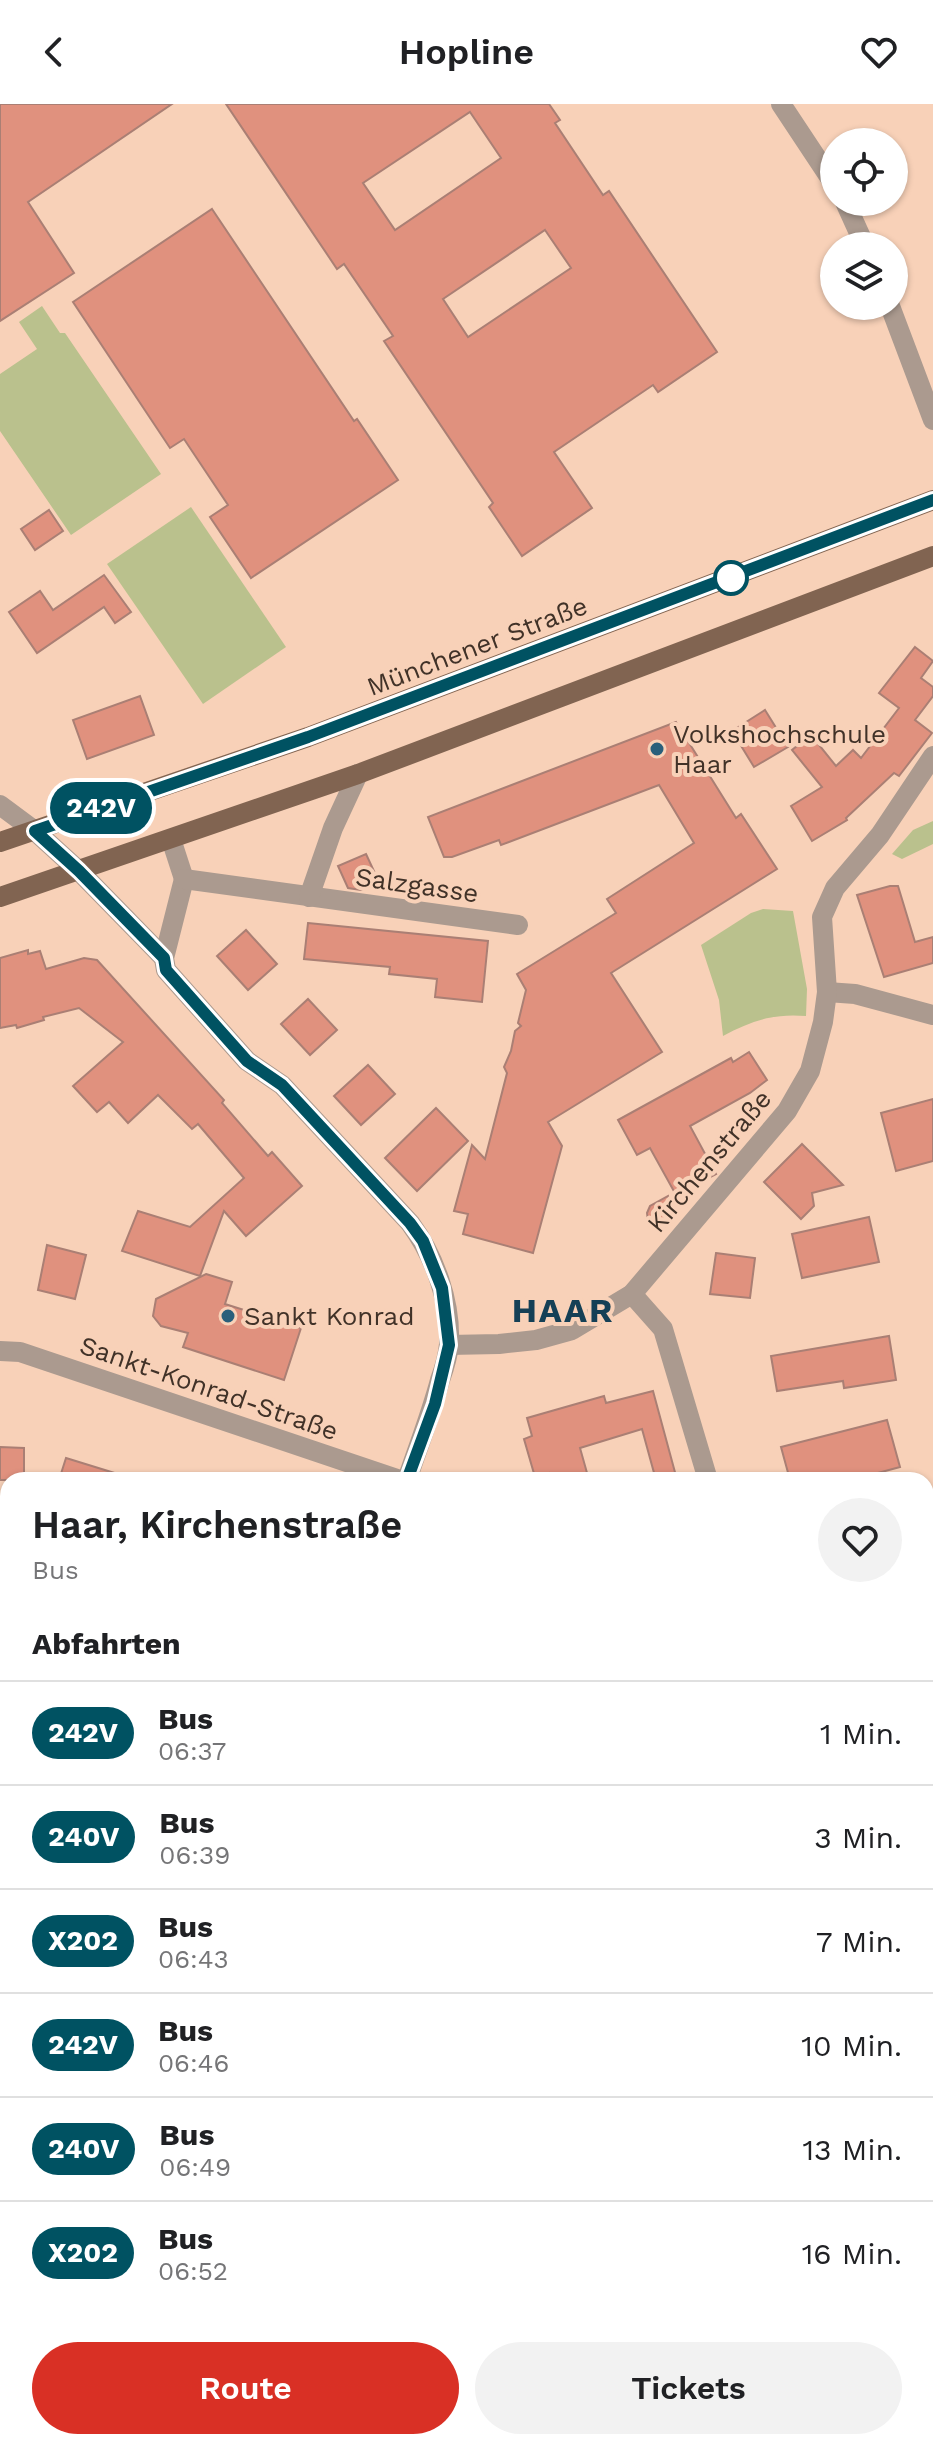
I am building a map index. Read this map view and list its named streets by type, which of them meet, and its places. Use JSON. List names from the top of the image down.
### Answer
{
  "streets": {
    "main road": ["Münchener Straße"],
    "street": ["Salzgasse", "Kirchenstraße", "Sankt-Konrad-Straße"]
  },
  "districts": ["HAAR"],
  "places": ["Volkshochschule Haar", "Sankt Konrad"],
  "lines": ["bus line 242V"],
  "page": {
    "header": "Hopline",
    "on_map": "242V",
    "heading": [
      ["Haar, Kirchenstraße", "Bus"],
      "Abfahrten"
    ],
    "list": [
      {
        "mark": "242V",
        "name": "Bus",
        "note": "06:37",
        "value": "1 Min."
      },
      {
        "mark": "240V",
        "name": "Bus",
        "note": "06:39",
        "value": "3 Min."
      },
      {
        "mark": "X202",
        "name": "Bus",
        "note": "06:43",
        "value": "7 Min."
      },
      {
        "mark": "242V",
        "name": "Bus",
        "note": "06:46",
        "value": "10 Min."
      },
      {
        "mark": "240V",
        "name": "Bus",
        "note": "06:49",
        "value": "13 Min."
      },
      {
        "mark": "X202",
        "name": "Bus",
        "note": "06:52",
        "value": "16 Min."
      }
    ],
    "buttons": ["Route", "Tickets"]
  }
}
